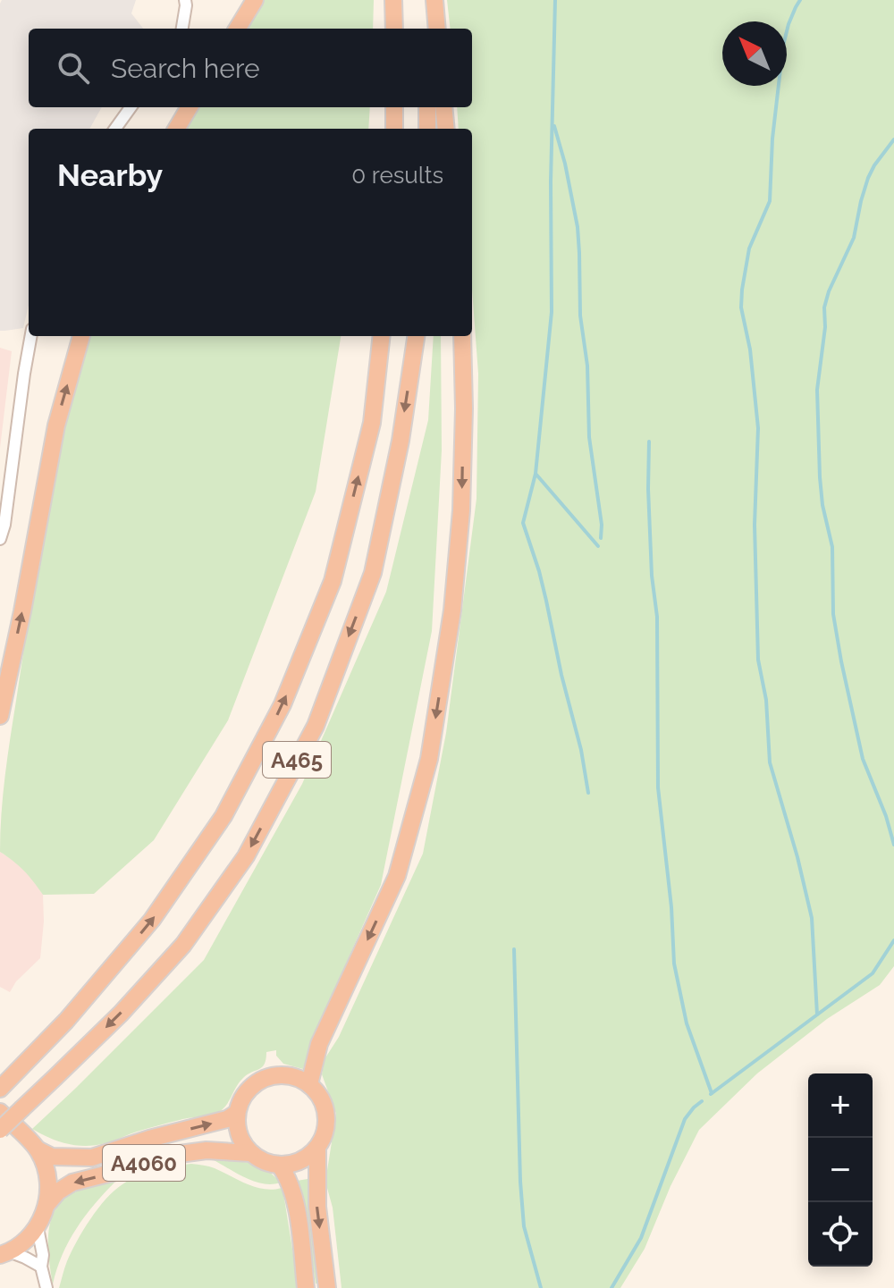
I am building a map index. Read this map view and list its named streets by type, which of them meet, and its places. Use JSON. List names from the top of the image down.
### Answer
{
  "streets": {
    "highway": ["A465", "A4060"]
  },
  "north": "top left",
  "page": {
    "search": "Search here",
    "heading": ["Nearby", "0 results"],
    "map_buttons": ["+", "−"]
  }
}
